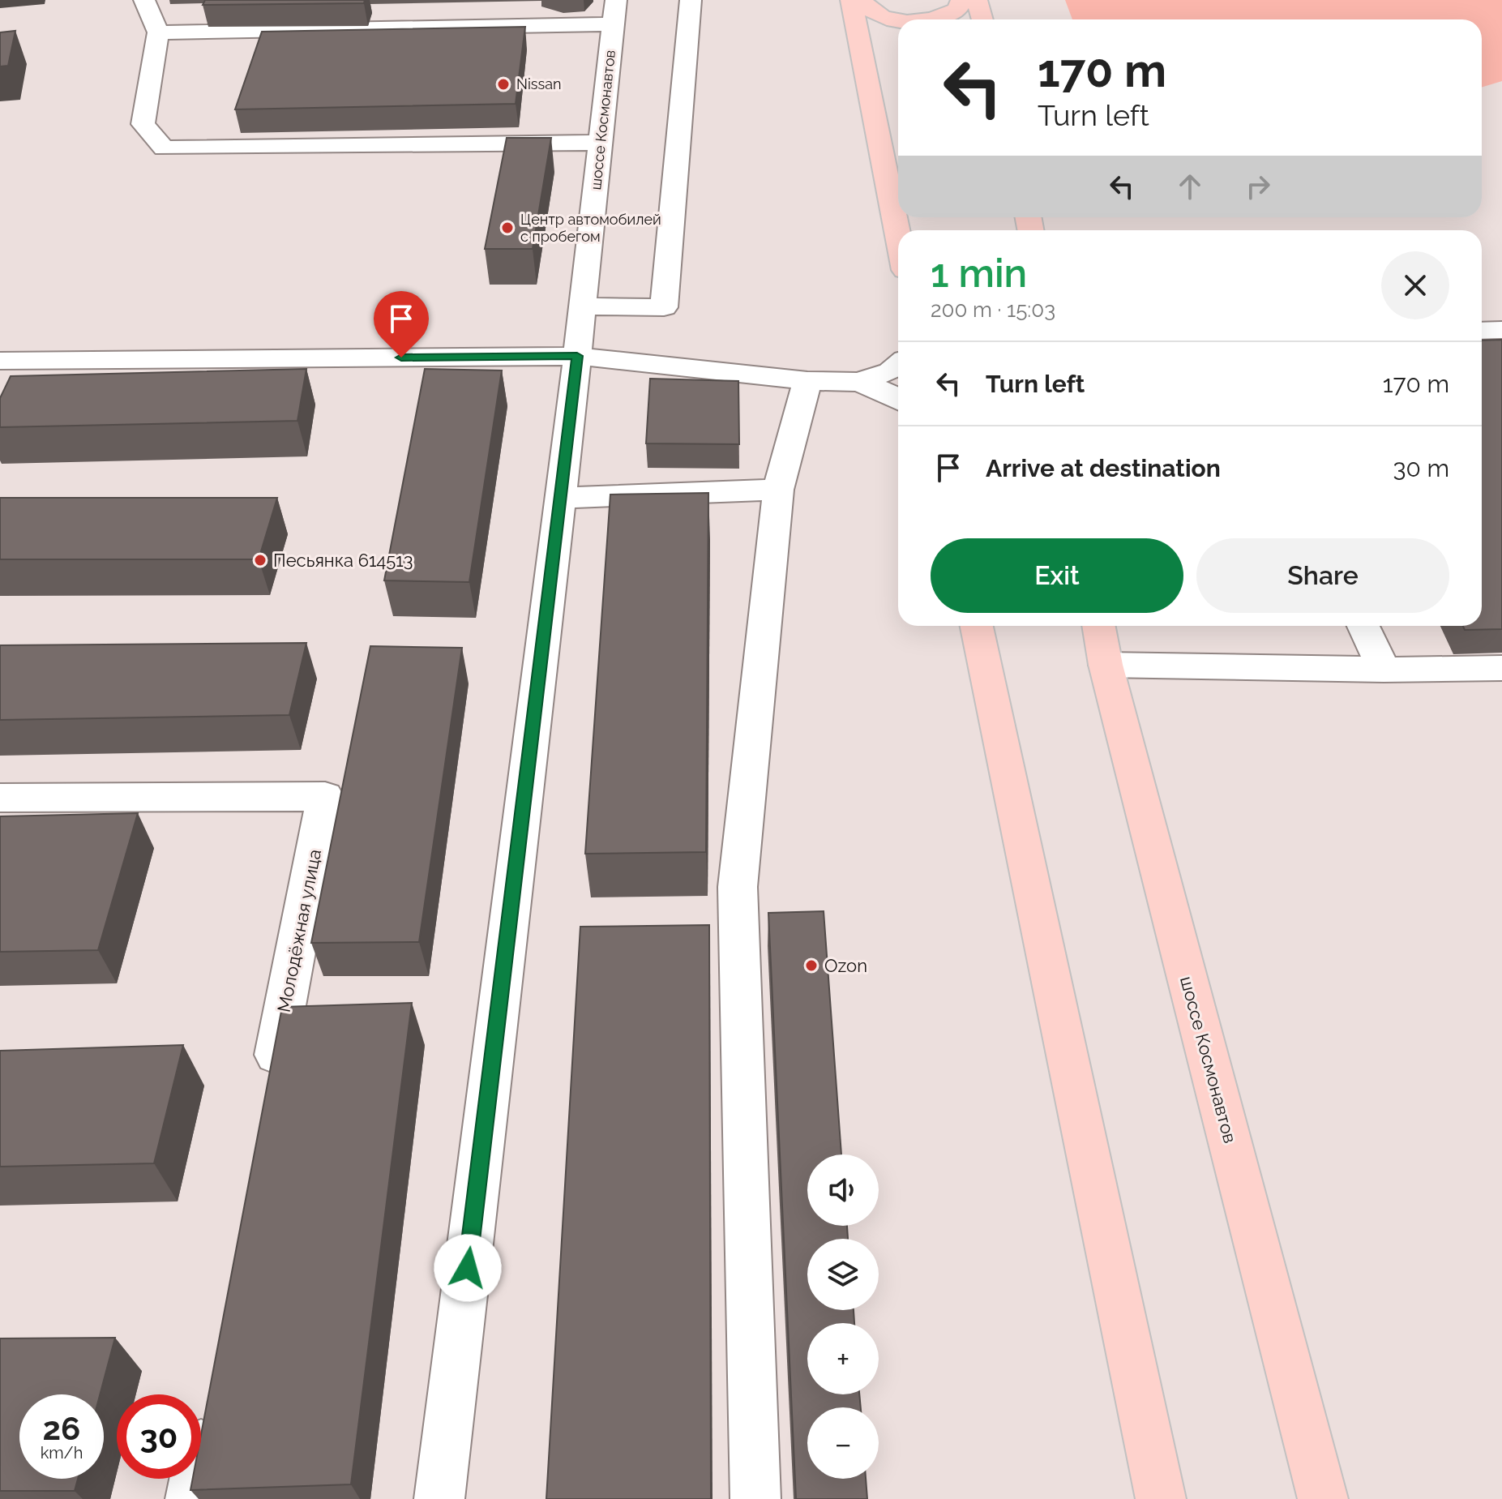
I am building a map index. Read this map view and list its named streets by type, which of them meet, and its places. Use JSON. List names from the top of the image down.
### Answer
{
  "streets": {
    "main road": ["шоссе Космонавтов"],
    "street": ["Молодёжная улица"]
  },
  "places": [
    "Nissan",
    "Центр автомобилей с пробегом",
    "Песьянка 614513",
    "Ozon"
  ],
  "page": {
    "turn": ["170 m", "Turn left"],
    "heading": ["1 min", "200 m · 15:03"],
    "list": [
      {
        "name": "Turn left",
        "value": "170 m"
      },
      {
        "name": "Arrive at destination",
        "value": "30 m"
      }
    ],
    "buttons": ["Exit", "Share"],
    "map_buttons": ["+", "−"],
    "speed": "26 km/h",
    "limit": "30"
  }
}
